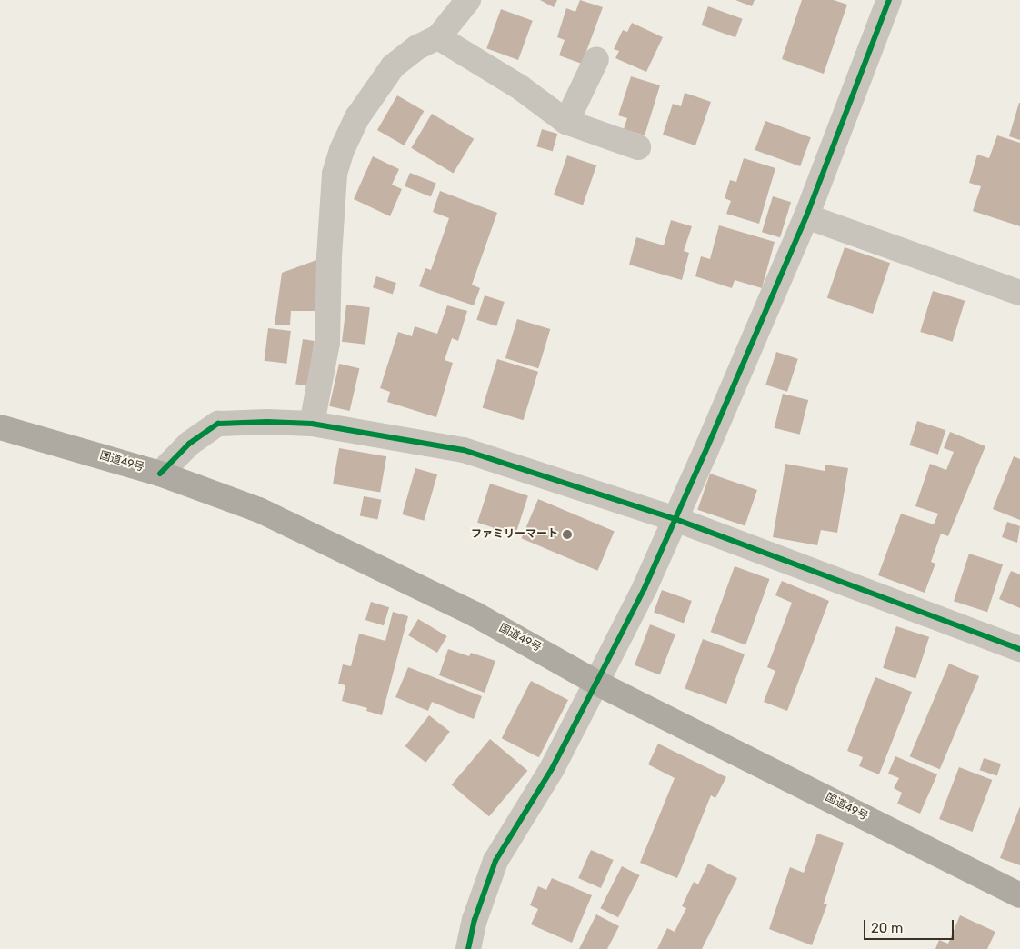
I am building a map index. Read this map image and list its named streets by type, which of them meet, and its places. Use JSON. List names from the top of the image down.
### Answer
{
  "streets": {
    "highway": ["国道49号"]
  },
  "places": ["ファミリーマート"],
  "scale_bar": "20 m"
}
